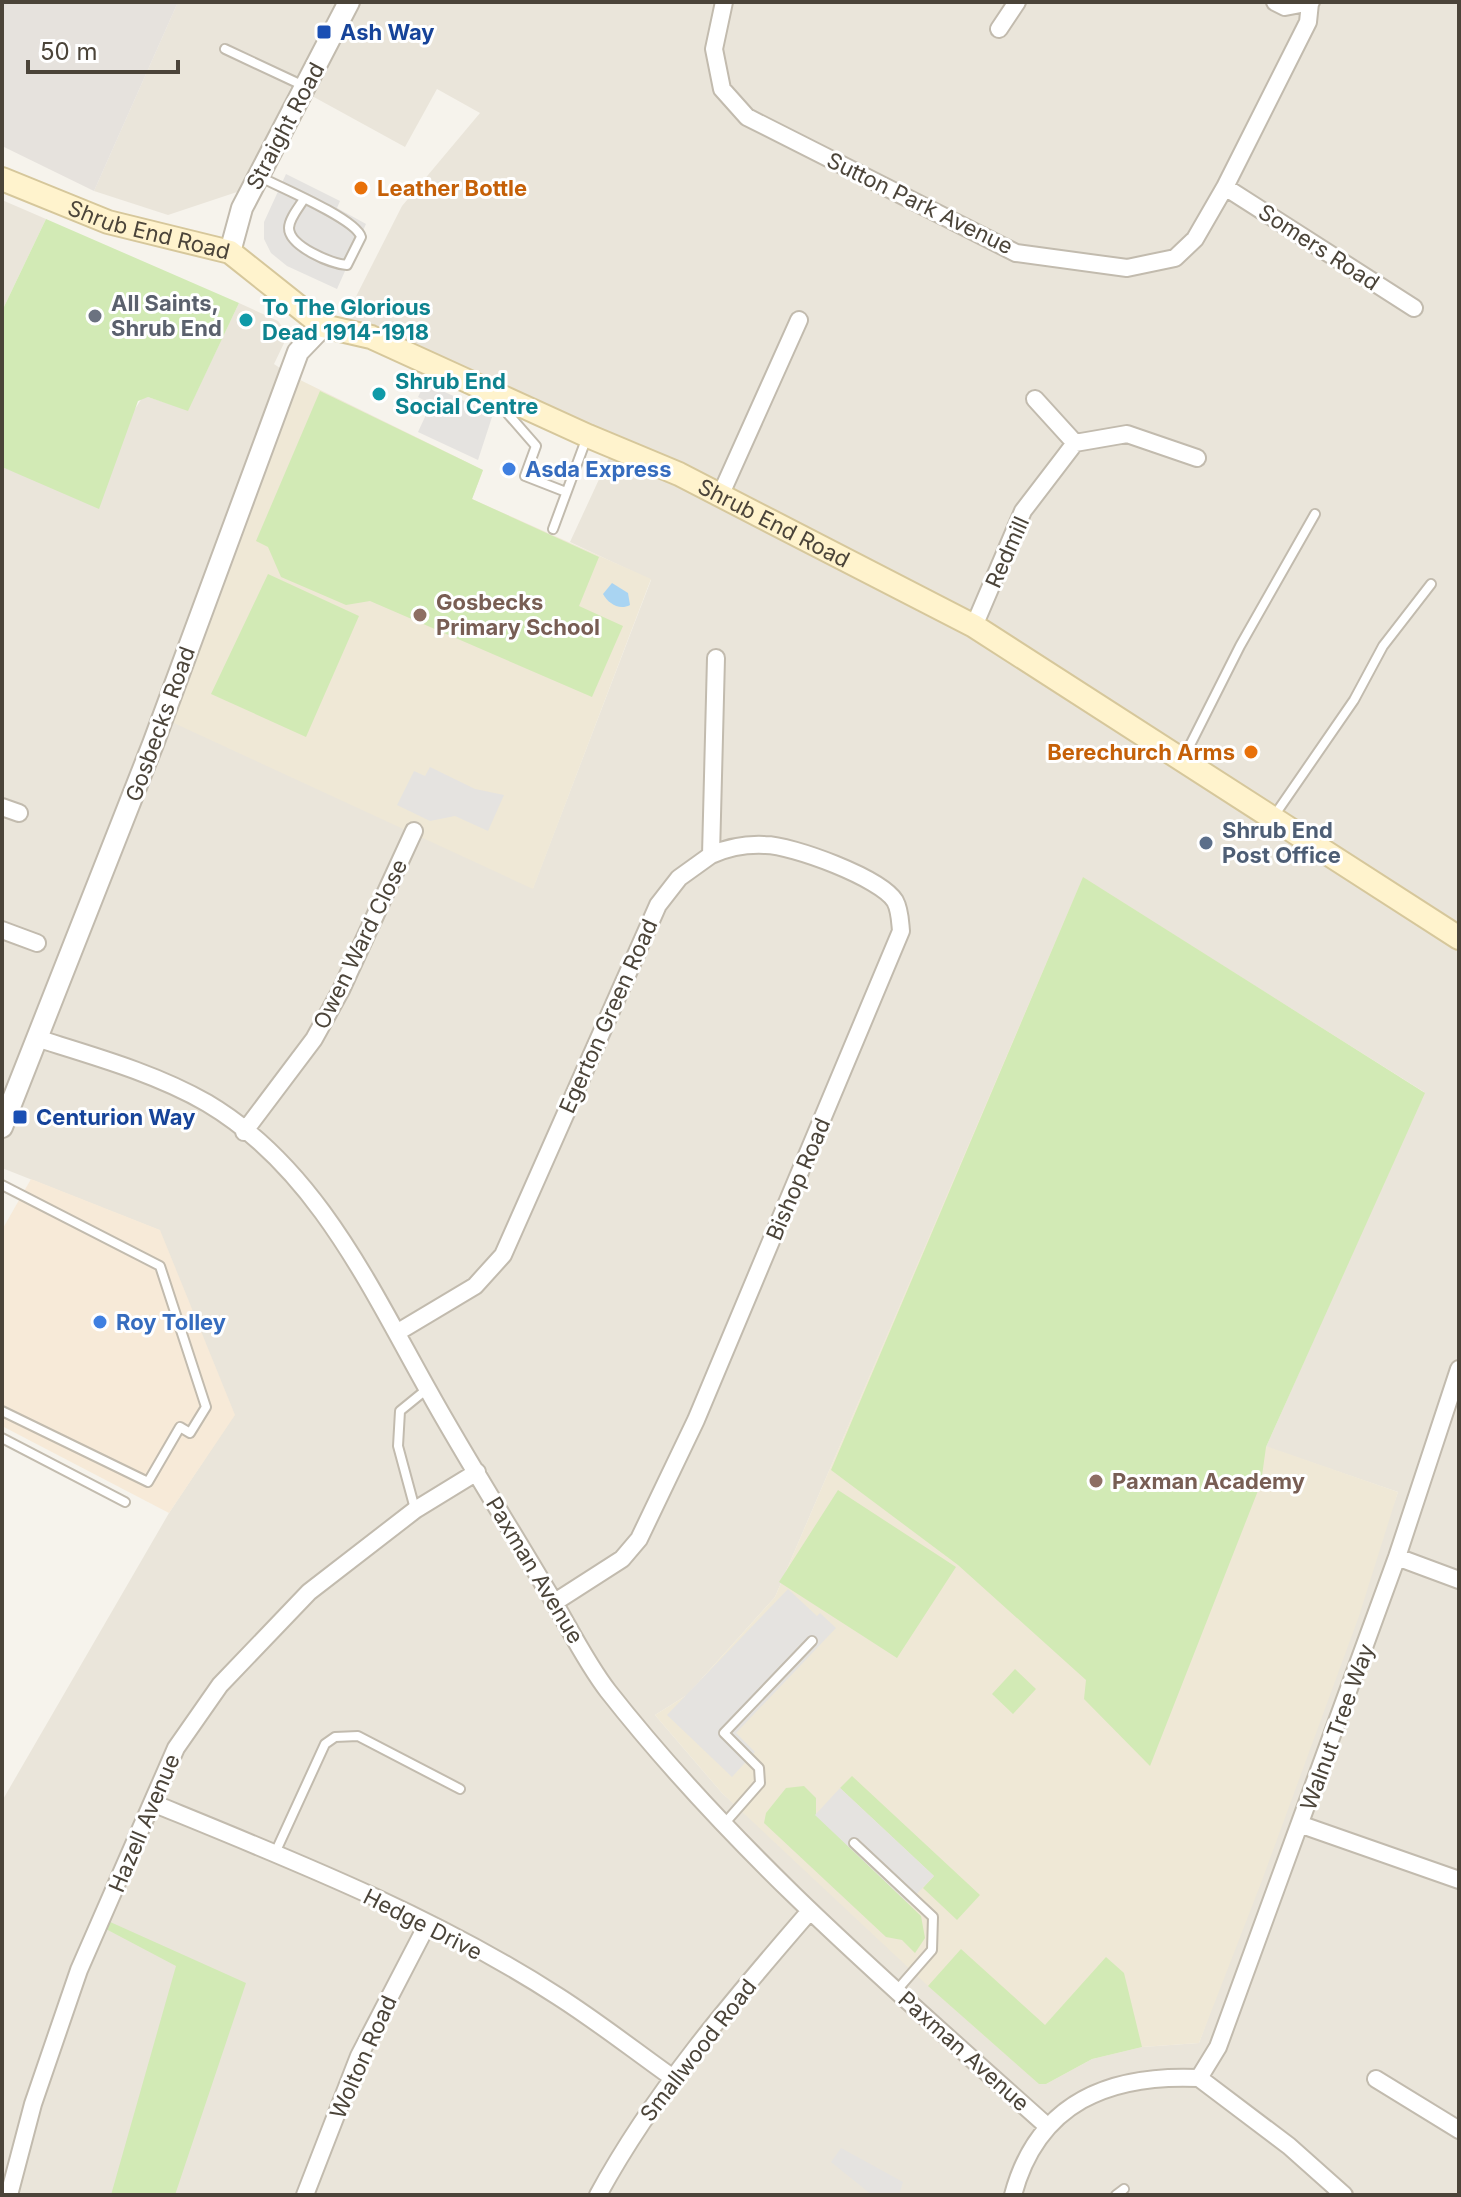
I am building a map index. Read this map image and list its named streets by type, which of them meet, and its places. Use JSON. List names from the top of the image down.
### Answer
{
  "streets": {
    "main road": ["Shrub End Road"],
    "street": [
      "Straight Road",
      "Sutton Park Avenue",
      "Somers Road",
      "Redmill",
      "Gosbecks Road",
      "Owen Ward Close",
      "Egerton Green Road",
      "Bishop Road",
      "Paxman Avenue",
      "Walnut Tree Way",
      "Hazell Avenue",
      "Hedge Drive",
      "Smallwood Road",
      "Wolton Road"
    ]
  },
  "crossings": [
    ["Straight Road", "Shrub End Road"],
    ["Sutton Park Avenue", "Somers Road"],
    ["Shrub End Road", "Redmill"],
    ["Shrub End Road", "Gosbecks Road"],
    ["Gosbecks Road", "Paxman Avenue"],
    ["Owen Ward Close", "Paxman Avenue"],
    ["Egerton Green Road", "Bishop Road"],
    ["Egerton Green Road", "Paxman Avenue"],
    ["Bishop Road", "Paxman Avenue"],
    ["Paxman Avenue", "Hazell Avenue"],
    ["Paxman Avenue", "Smallwood Road"],
    ["Hazell Avenue", "Hedge Drive"],
    ["Hedge Drive", "Smallwood Road"],
    ["Hedge Drive", "Wolton Road"]
  ],
  "places": {
    "transit": ["Ash Way", "Centurion Way"],
    "other": [
      "Leather Bottle",
      "All Saints, Shrub End",
      "To The Glorious Dead 1914-1918",
      "Shrub End Social Centre",
      "Asda Express",
      "Gosbecks Primary School",
      "Berechurch Arms",
      "Shrub End Post Office",
      "Roy Tolley",
      "Paxman Academy"
    ]
  },
  "scale_bar": "50 m"
}
